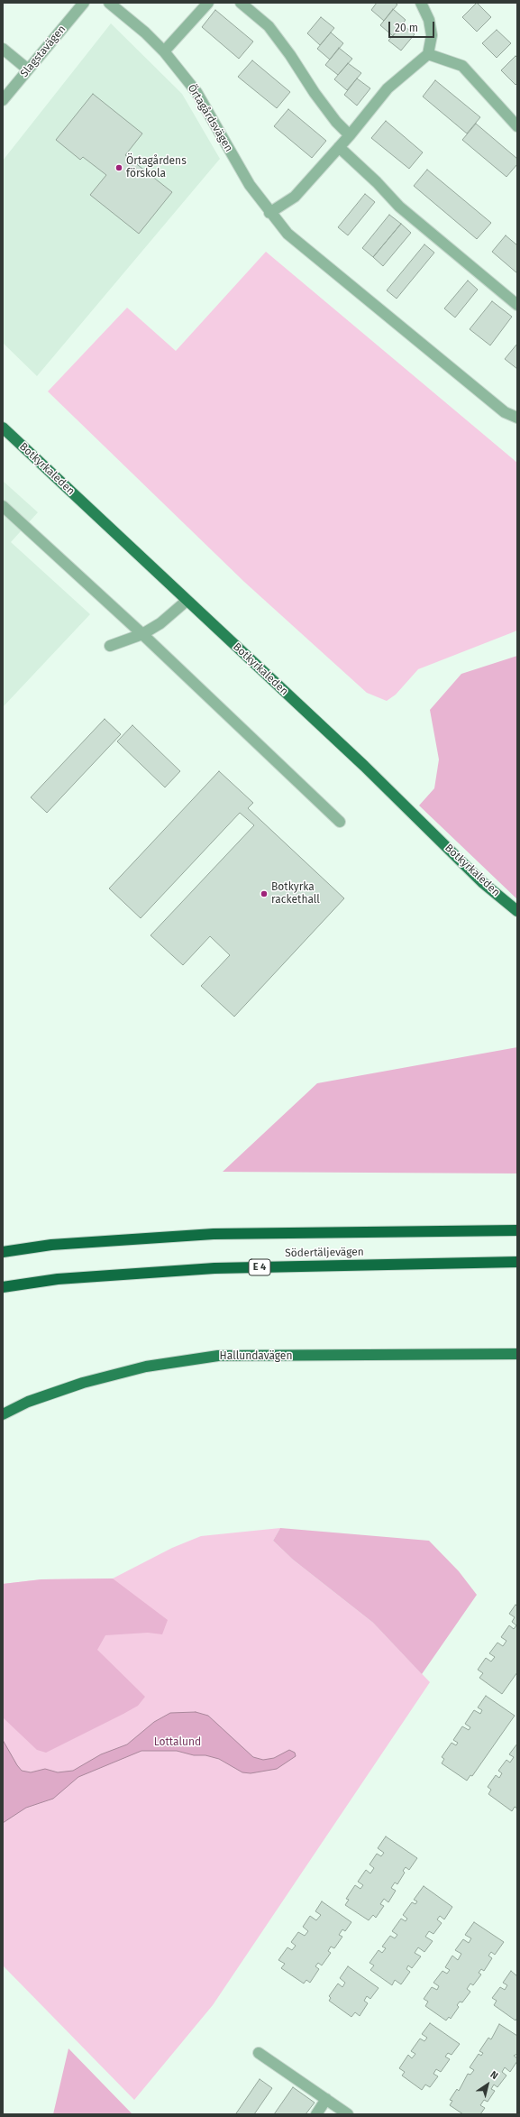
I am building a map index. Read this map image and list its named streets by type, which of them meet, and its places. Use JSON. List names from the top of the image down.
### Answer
{
  "streets": {
    "highway": ["Södertäljevägen", "E 4"],
    "main road": ["Botkyrkaleden", "Hallundavägen"],
    "street": ["Slagstavägen", "Örtagårdsvägen"]
  },
  "parks": ["Lottalund"],
  "places": ["Örtagårdens förskola", "Botkyrka rackethall"],
  "scale_bar": "20 m",
  "north": "top right"
}
